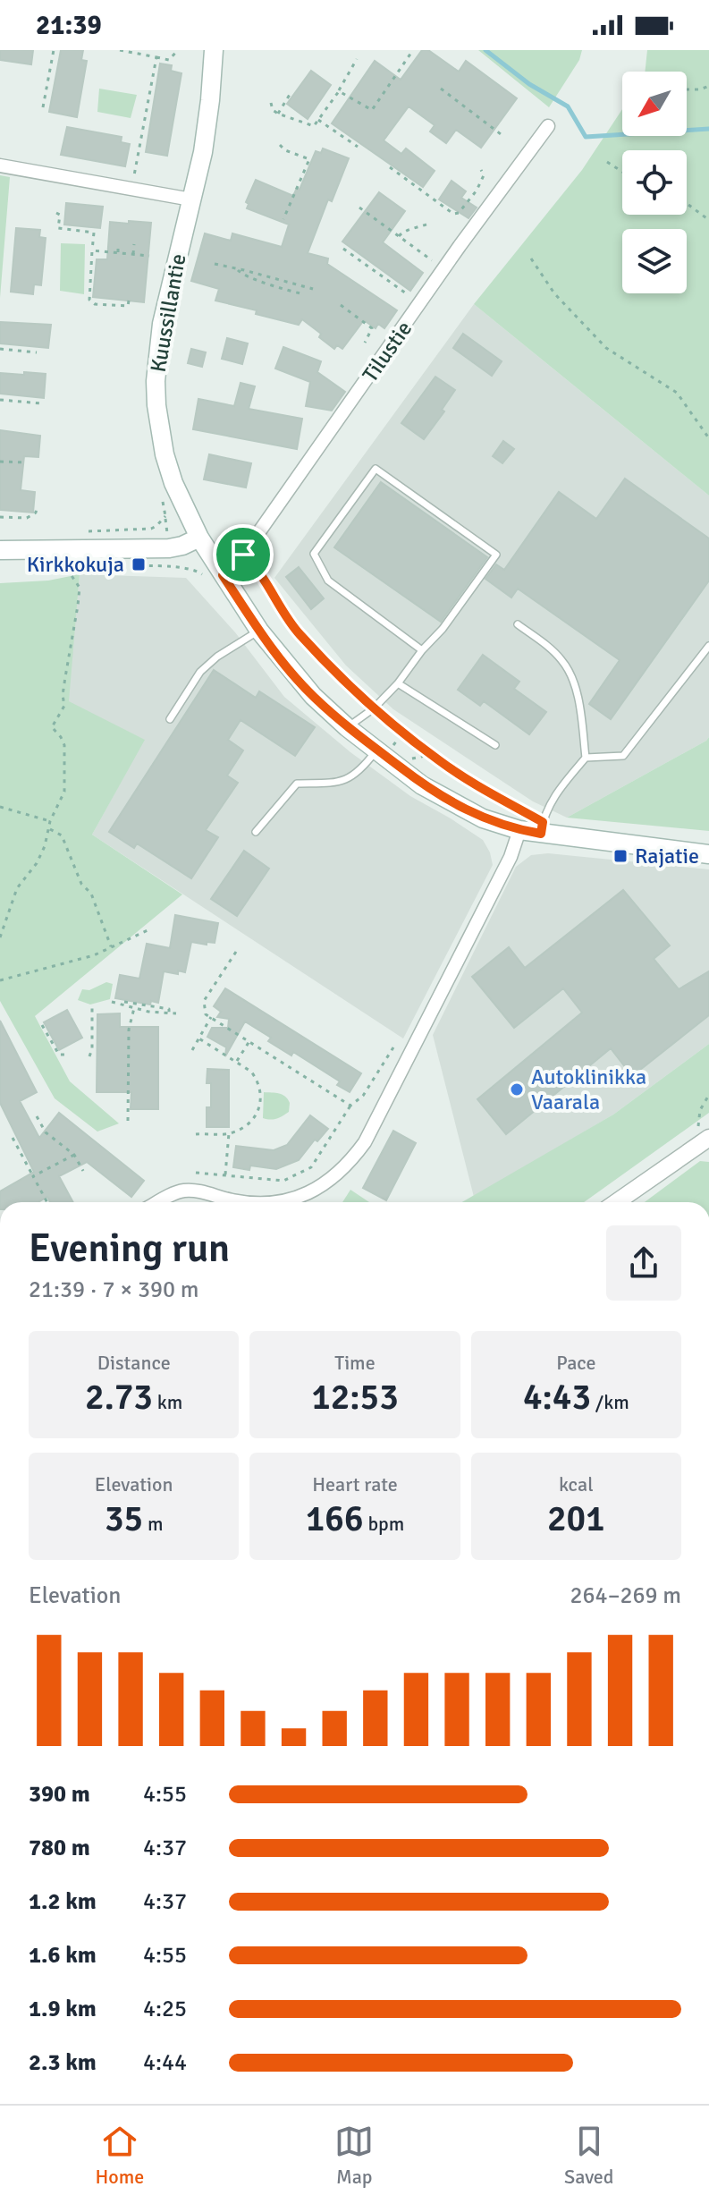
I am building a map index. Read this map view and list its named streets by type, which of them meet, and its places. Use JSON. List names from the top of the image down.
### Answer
{
  "streets": {
    "main road": ["Kuussillantie"],
    "street": ["Tilustie"]
  },
  "crossings": [
    ["Kuussillantie", "Tilustie"]
  ],
  "places": {
    "transit": ["Kirkkokuja", "Rajatie"],
    "other": ["Autoklinikka Vaarala"]
  },
  "north": "bottom left",
  "page": {
    "status": "21:39",
    "heading": ["Evening run", "21:39 · 7 × 390 m"],
    "stats": [
      ["Distance", "2.73 km"],
      ["Time", "12:53"],
      ["Pace", "4:43 /km"],
      ["Elevation", "35 m"],
      ["Heart rate", "166 bpm"],
      ["kcal", "201"]
    ],
    "chart": ["Elevation", "264–269 m"],
    "list": [
      {
        "name": "390 m",
        "note": "4:55"
      },
      {
        "name": "780 m",
        "note": "4:37"
      },
      {
        "name": "1.2 km",
        "note": "4:37"
      },
      {
        "name": "1.6 km",
        "note": "4:55"
      },
      {
        "name": "1.9 km",
        "note": "4:25"
      },
      {
        "name": "2.3 km",
        "note": "4:44"
      }
    ],
    "tabs": ["Home", "Map", "Saved"]
  }
}
